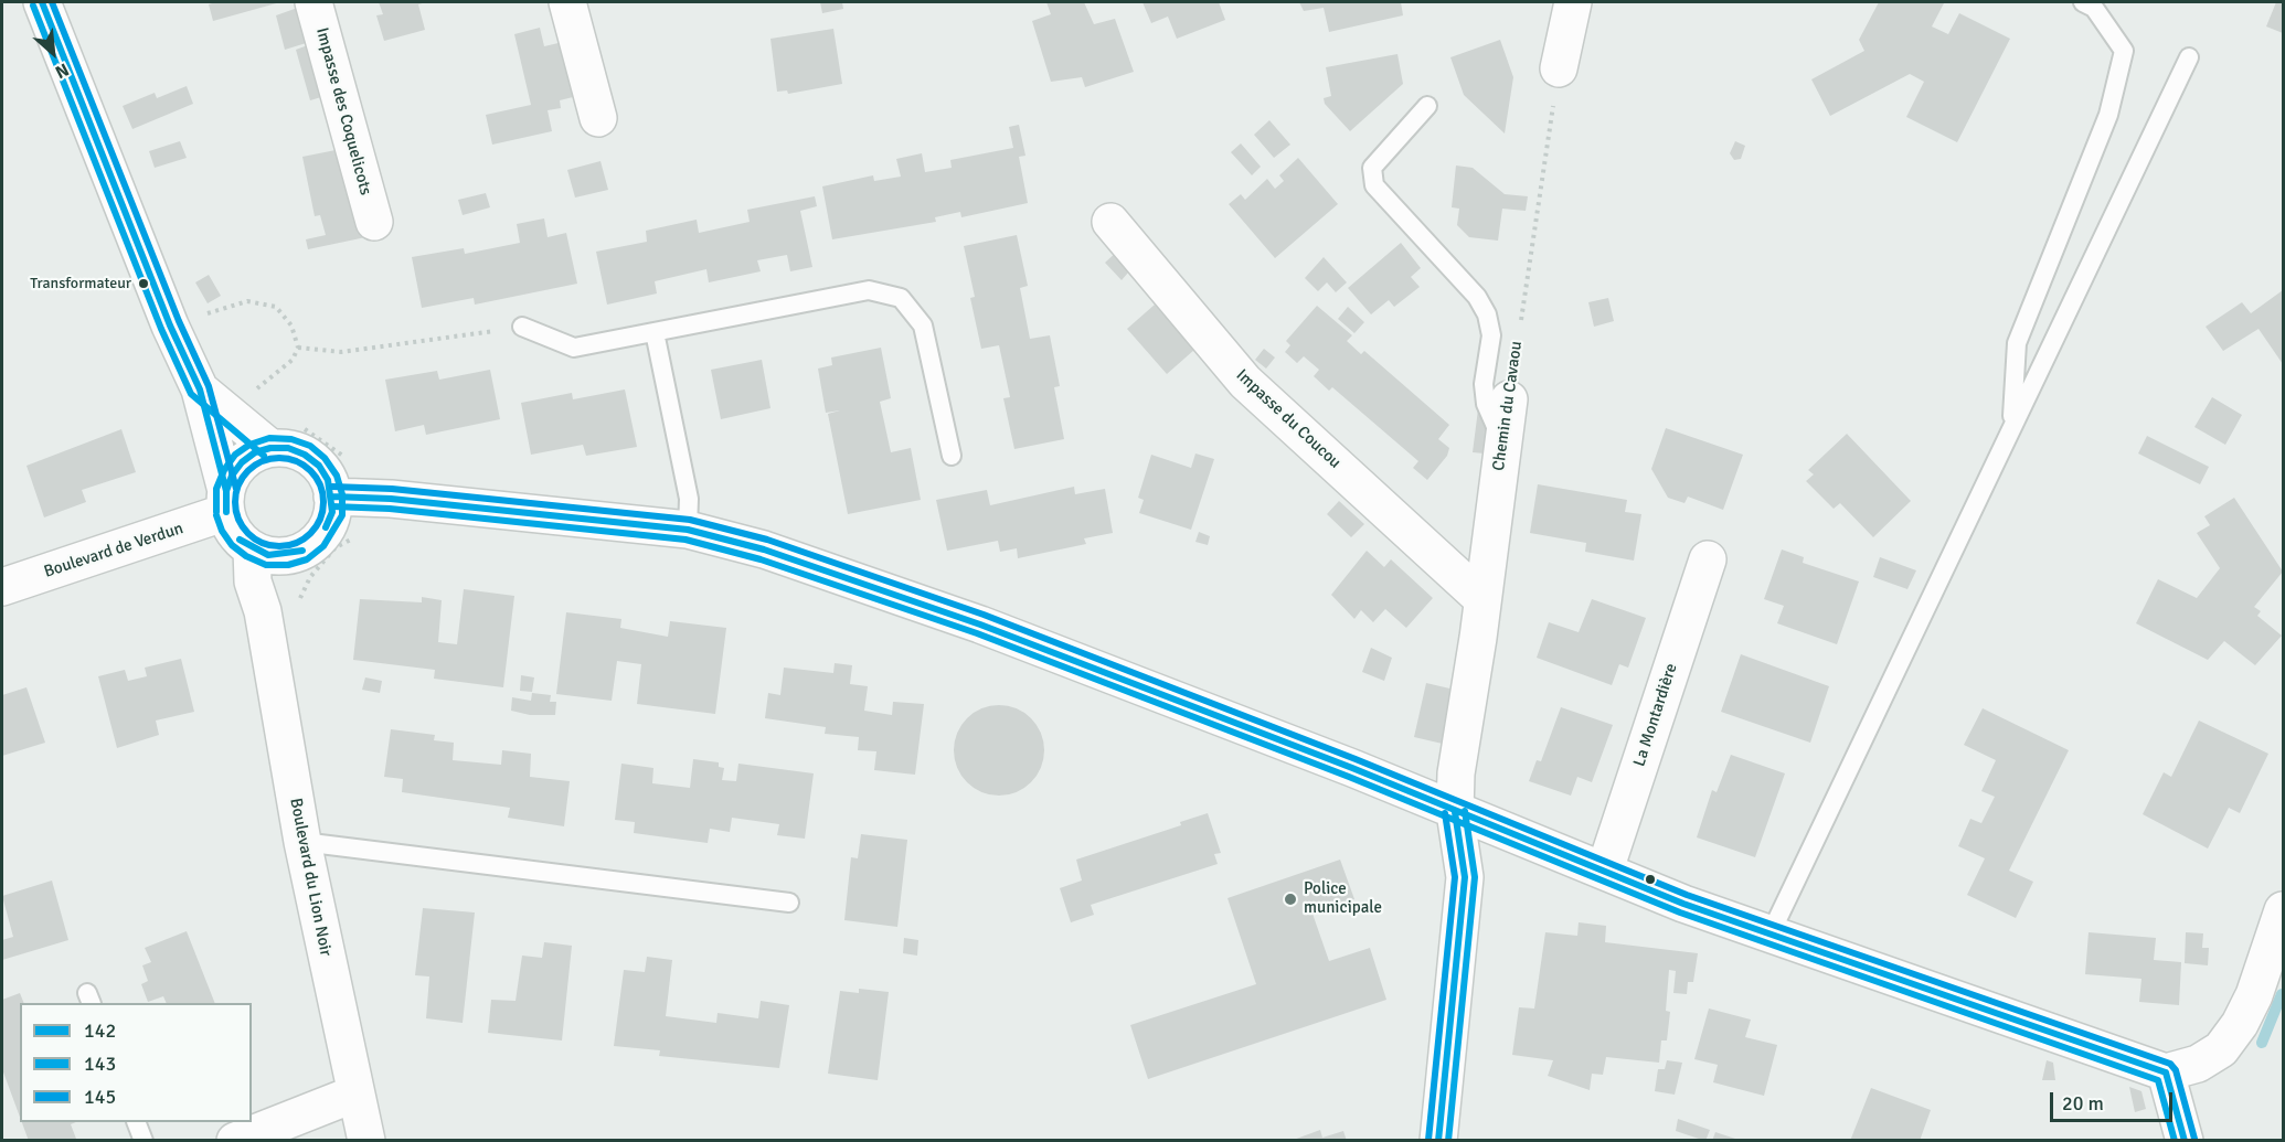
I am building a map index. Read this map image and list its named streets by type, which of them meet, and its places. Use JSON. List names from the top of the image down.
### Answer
{
  "streets": {
    "street": [
      "Impasse des Coquelicots",
      "Chemin du Cavaou",
      "Impasse du Coucou",
      "Boulevard de Verdun",
      "La Montardière",
      "Boulevard du Lion Noir"
    ]
  },
  "crossings": [
    ["Chemin du Cavaou", "Impasse du Coucou"],
    ["Boulevard de Verdun", "Boulevard du Lion Noir"]
  ],
  "places": ["Transformateur", "Police municipale"],
  "lines": ["transit line 142", "transit line 145", "transit line 143"],
  "legend": ["142", "143", "145"],
  "scale_bar": "20 m",
  "north": "bottom right"
}
